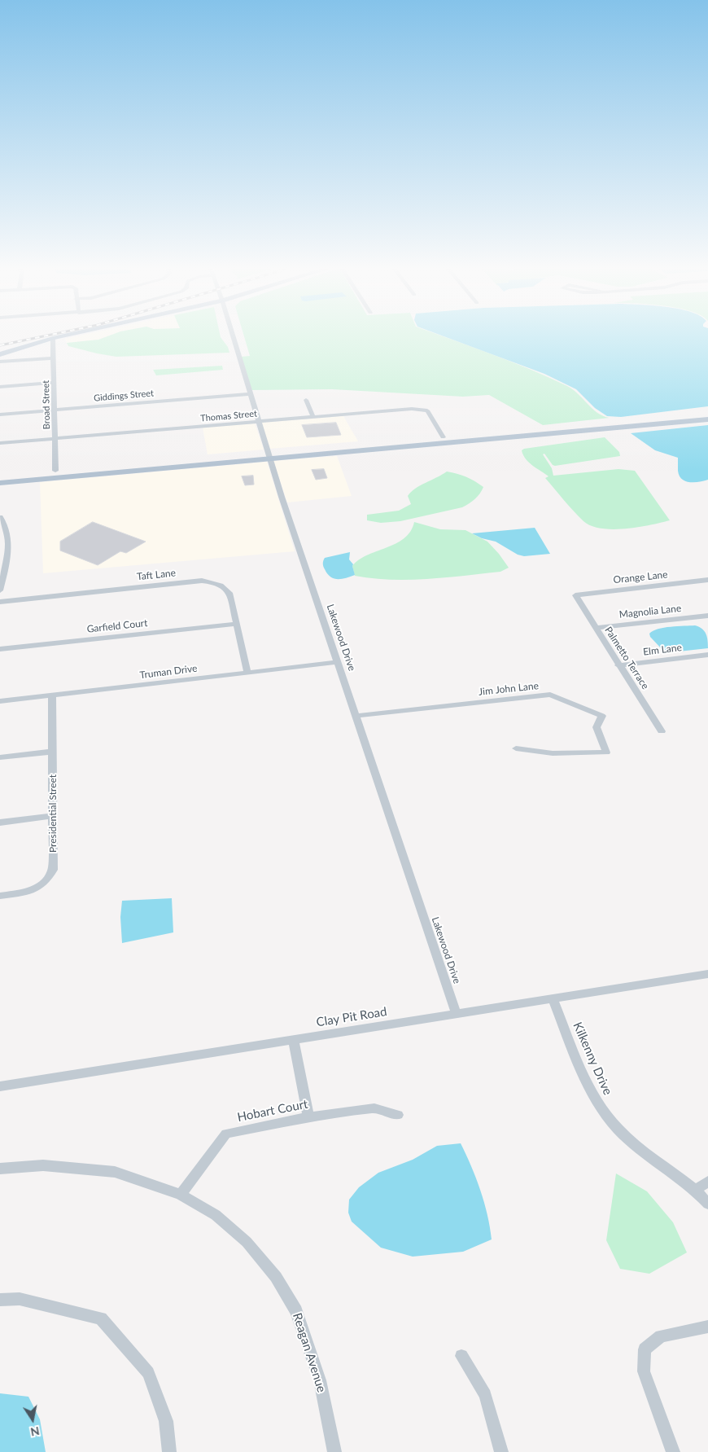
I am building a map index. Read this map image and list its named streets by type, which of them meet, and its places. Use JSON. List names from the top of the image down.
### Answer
{
  "streets": {
    "street": [
      "Giddings Street",
      "Broad Street",
      "Thomas Street",
      "Taft Lane",
      "Orange Lane",
      "Magnolia Lane",
      "Garfield Court",
      "Lakewood Drive",
      "Elm Lane",
      "Palmetto Terrace",
      "Truman Drive",
      "Jim John Lane",
      "Presidential Street",
      "Clay Pit Road",
      "Kilkenny Drive",
      "Hobart Court",
      "Reagan Avenue"
    ]
  },
  "crossings": [
    ["Giddings Street", "Broad Street"],
    ["Giddings Street", "Lakewood Drive"],
    ["Broad Street", "Thomas Street"],
    ["Thomas Street", "Lakewood Drive"],
    ["Taft Lane", "Garfield Court"],
    ["Taft Lane", "Truman Drive"],
    ["Orange Lane", "Palmetto Terrace"],
    ["Magnolia Lane", "Palmetto Terrace"],
    ["Lakewood Drive", "Truman Drive"],
    ["Lakewood Drive", "Jim John Lane"],
    ["Lakewood Drive", "Clay Pit Road"],
    ["Elm Lane", "Palmetto Terrace"],
    ["Truman Drive", "Presidential Street"],
    ["Clay Pit Road", "Kilkenny Drive"],
    ["Hobart Court", "Reagan Avenue"]
  ],
  "north": "bottom"
}
